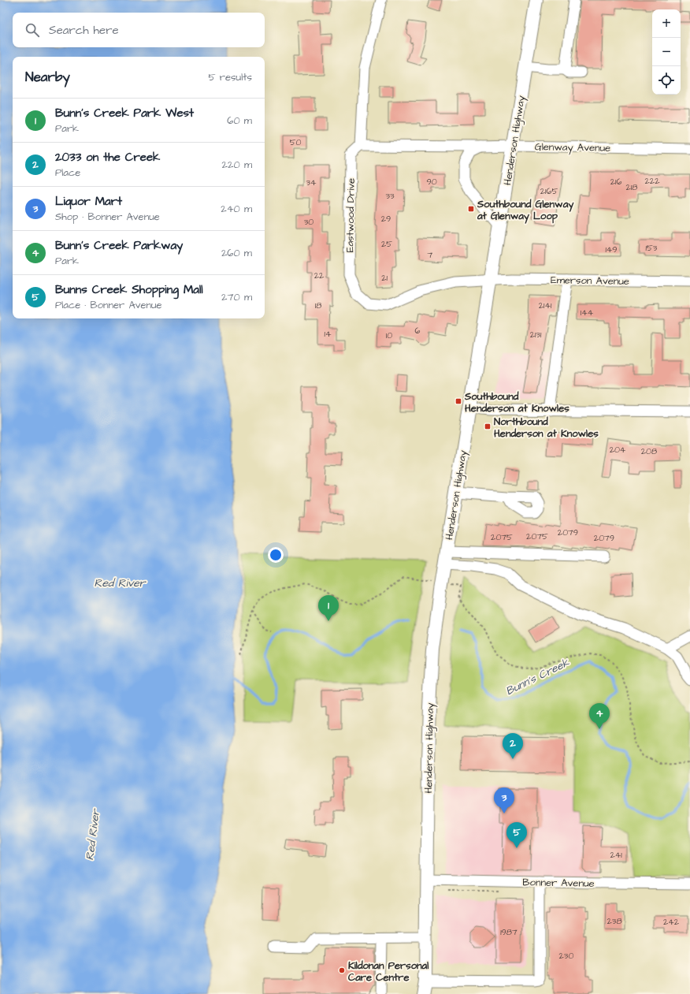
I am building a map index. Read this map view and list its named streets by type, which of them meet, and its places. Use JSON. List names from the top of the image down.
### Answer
{
  "streets": {
    "main road": ["Henderson Highway"],
    "street": [
      "Glenway Avenue",
      "Eastwood Drive",
      "Emerson Avenue",
      "Bonner Avenue"
    ]
  },
  "crossings": [
    ["Henderson Highway", "Glenway Avenue"],
    ["Henderson Highway", "Eastwood Drive"],
    ["Henderson Highway", "Emerson Avenue"],
    ["Henderson Highway", "Bonner Avenue"],
    ["Glenway Avenue", "Eastwood Drive"],
    ["Eastwood Drive", "Emerson Avenue"]
  ],
  "water": ["Red River", "Bunn's Creek"],
  "places": {
    "transit": ["Southbound Glenway at Glenway Loop", "Southbound Henderson at Knowles", "Northbound Henderson at Knowles"],
    "other": ["Kildonan Personal Care Centre"]
  },
  "house_numbers": [
    "50",
    "222",
    "90",
    "216",
    "34",
    "218",
    "2165",
    "33",
    "29",
    "30",
    "25",
    "153",
    "149",
    "7",
    "22",
    "21",
    "18",
    "2141",
    "144",
    "6",
    "14",
    "2131",
    "10",
    "204",
    "208",
    "2079",
    "2075",
    "2075",
    "2079",
    "241",
    "238",
    "242",
    "1987",
    "230"
  ],
  "page": {
    "map_buttons": ["+", "−"],
    "search": "Search here",
    "heading": ["Nearby", "5 results"],
    "list": [
      {
        "mark": "1",
        "name": "Bunn's Creek Park West",
        "note": "Park",
        "value": "60 m"
      },
      {
        "mark": "2",
        "name": "2033 on the Creek",
        "note": "Place",
        "value": "220 m"
      },
      {
        "mark": "3",
        "name": "Liquor Mart",
        "note": "Shop · Bonner Avenue",
        "value": "240 m"
      },
      {
        "mark": "4",
        "name": "Bunn's Creek Parkway",
        "note": "Park",
        "value": "260 m"
      },
      {
        "mark": "5",
        "name": "Bunns Creek Shopping Mall",
        "note": "Place · Bonner Avenue",
        "value": "270 m"
      }
    ],
    "pins": [
      "1",
      "4",
      "2",
      "3",
      "5"
    ]
  }
}
